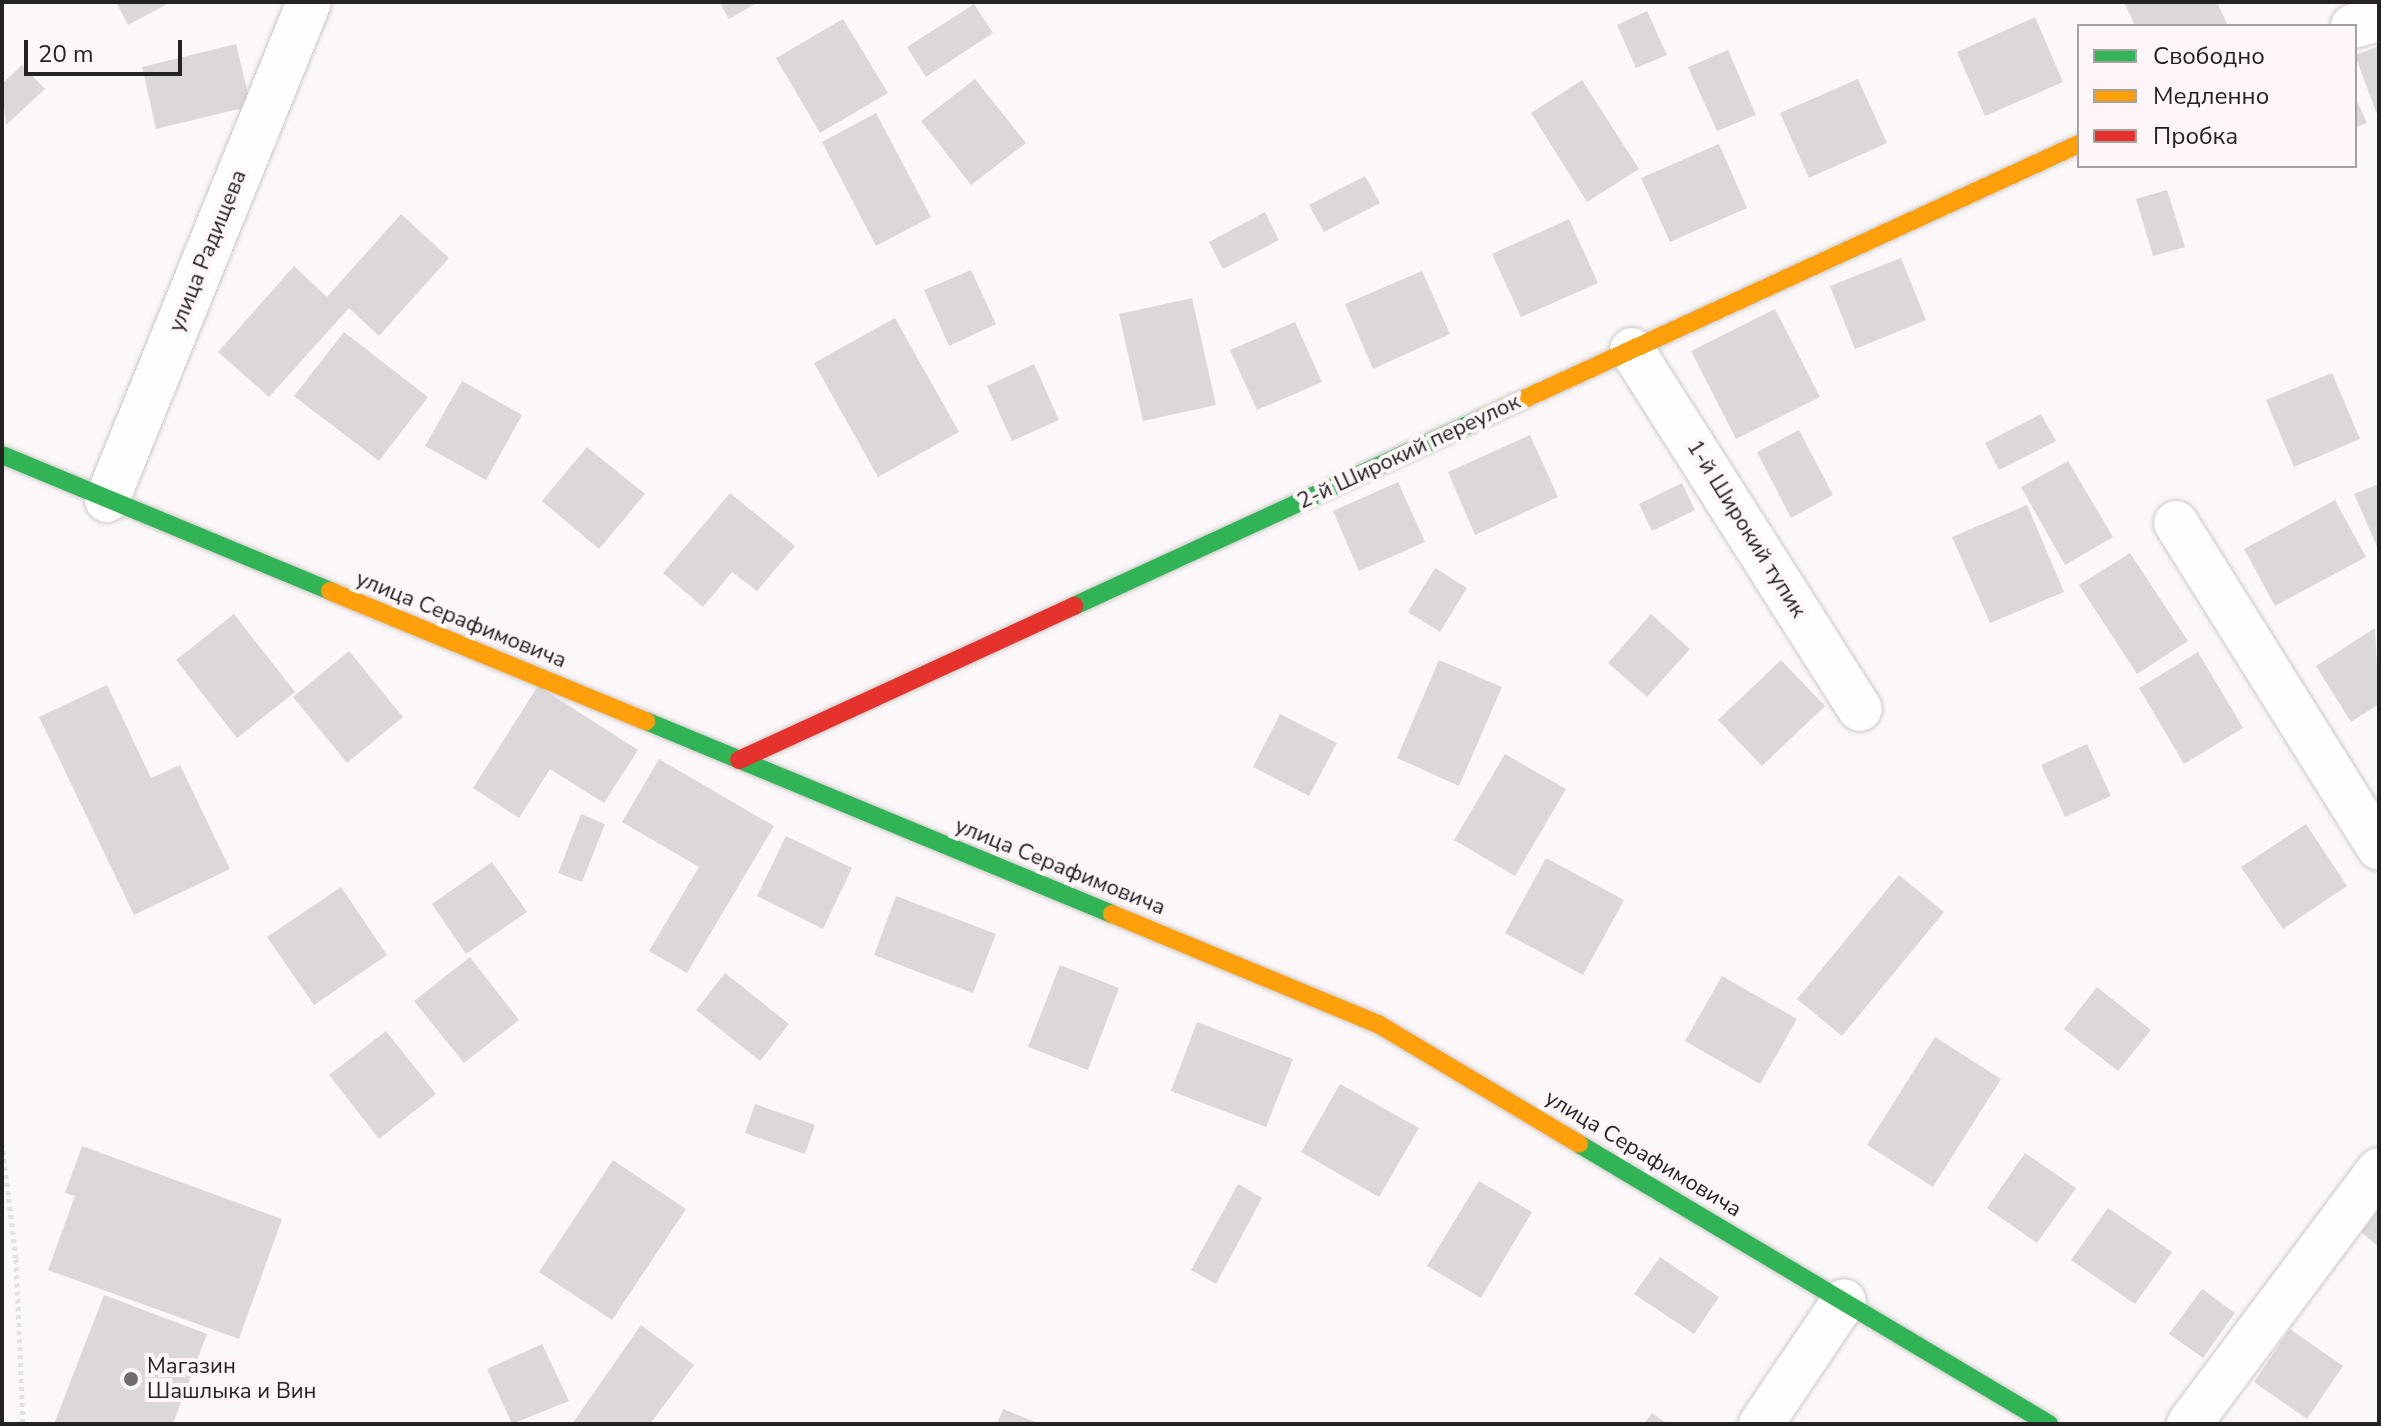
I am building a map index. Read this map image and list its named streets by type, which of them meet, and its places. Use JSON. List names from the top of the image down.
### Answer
{
  "streets": {
    "street": [
      "улица Радищева",
      "2-й Широкий переулок",
      "1-й Широкий тупик",
      "улица Серафимовича"
    ]
  },
  "crossings": [
    ["улица Радищева", "улица Серафимовича"],
    ["2-й Широкий переулок", "1-й Широкий тупик"],
    ["2-й Широкий переулок", "улица Серафимовича"]
  ],
  "places": ["Магазин Шашлыка и Вин"],
  "legend": ["Свободно", "Медленно", "Пробка"],
  "scale_bar": "20 m"
}
